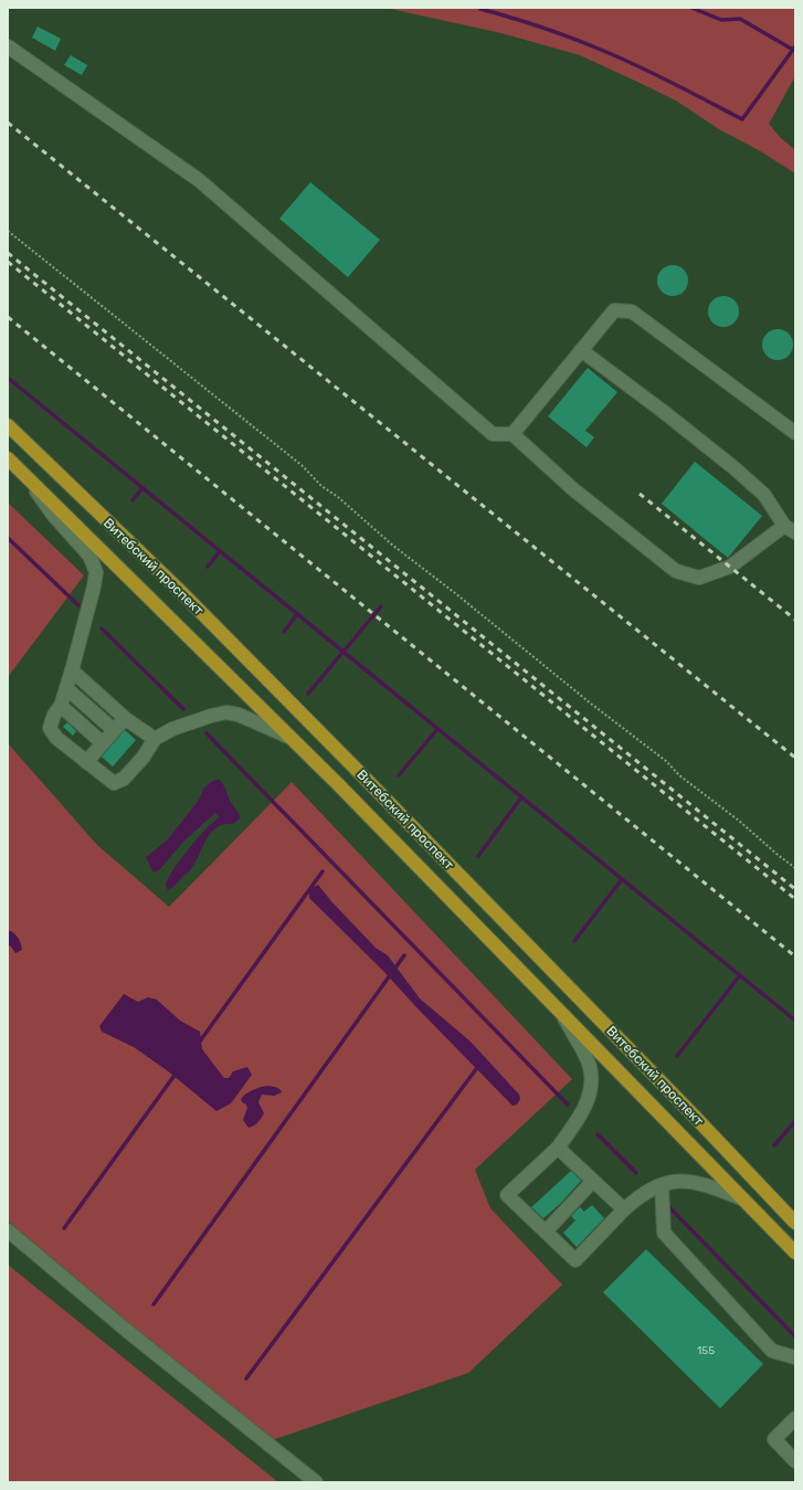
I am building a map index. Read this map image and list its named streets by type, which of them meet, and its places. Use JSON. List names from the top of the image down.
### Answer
{
  "streets": {
    "main road": ["Витебский проспект"]
  },
  "house_numbers": ["155"]
}
